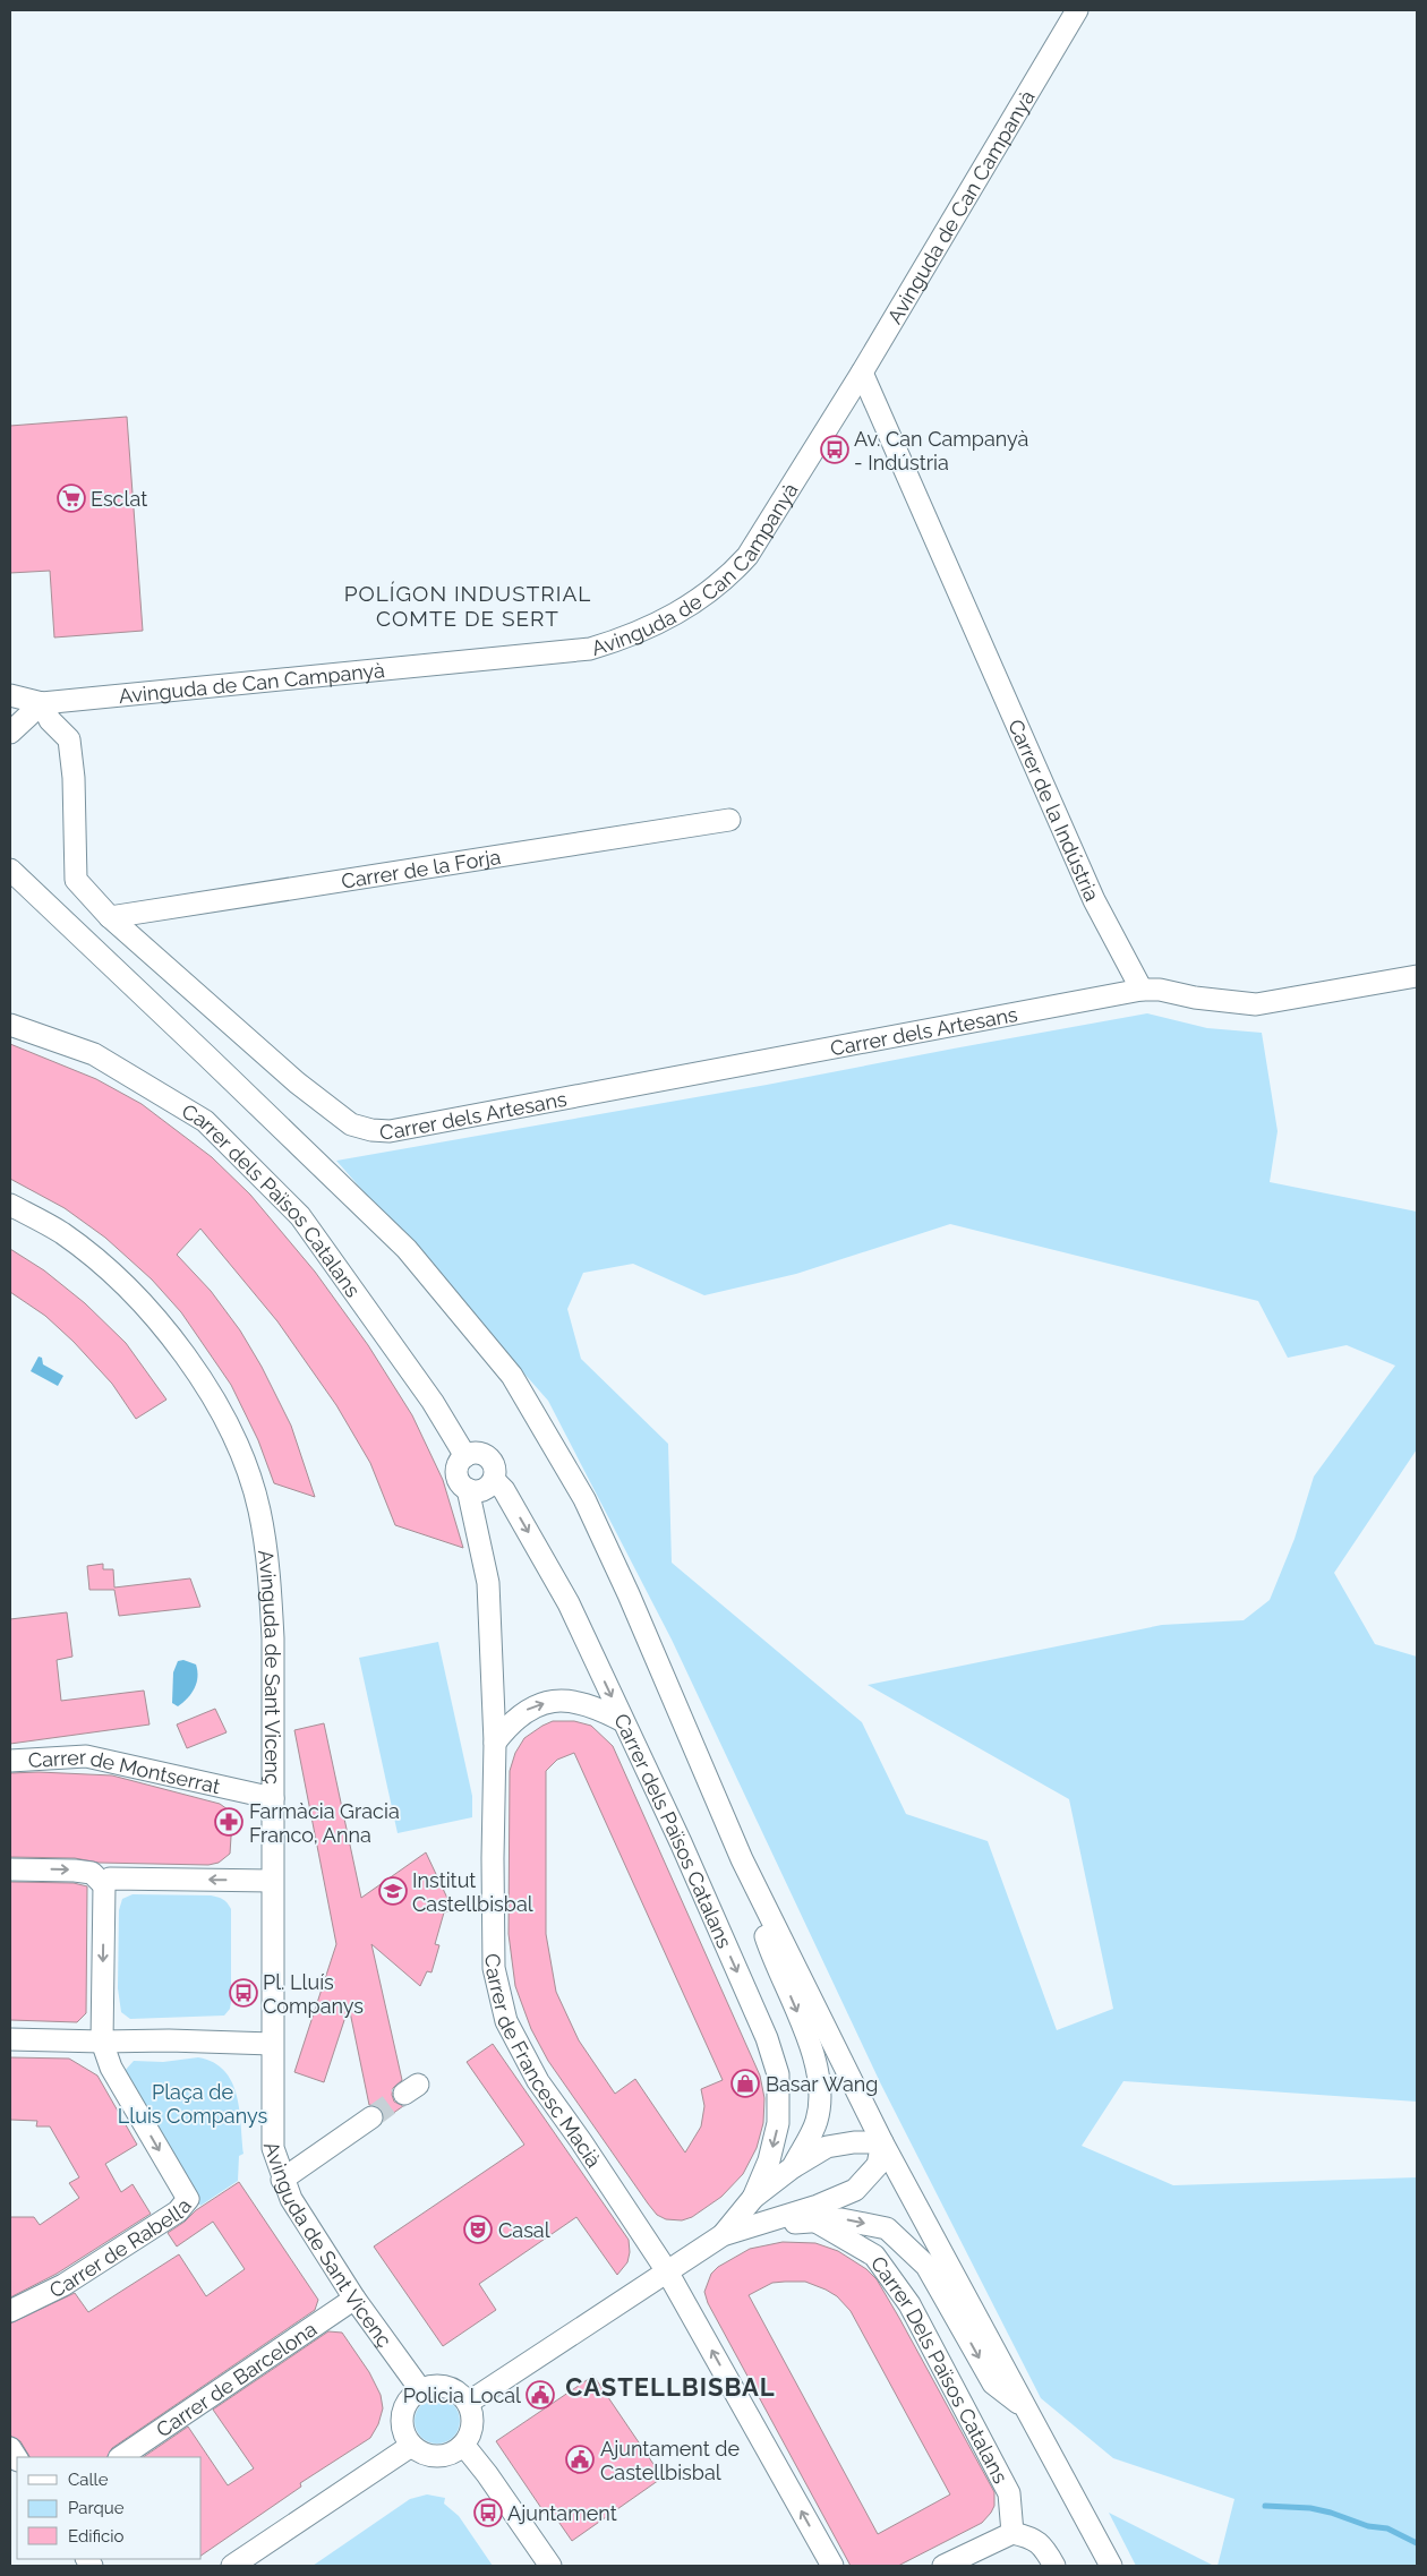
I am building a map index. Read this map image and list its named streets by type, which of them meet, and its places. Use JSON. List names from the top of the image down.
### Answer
{
  "streets": {
    "street": [
      "Avinguda de Can Campanyà",
      "Carrer de la Indústria",
      "Carrer de la Forja",
      "Carrer dels Artesans",
      "Carrer dels Països Catalans",
      "Avinguda de Sant Vicenç",
      "Carrer de Montserrat",
      "Carrer de Francesc Macià",
      "Carrer de Rabella",
      "Carrer Dels Països Catalans",
      "Carrer de Barcelona"
    ]
  },
  "crossings": [
    ["Avinguda de Can Campanyà", "Carrer de la Indústria"],
    ["Avinguda de Can Campanyà", "Carrer dels Artesans"],
    ["Carrer de la Indústria", "Carrer dels Artesans"],
    ["Carrer de la Forja", "Carrer dels Artesans"],
    ["Carrer dels Països Catalans", "Carrer de Francesc Macià"],
    ["Avinguda de Sant Vicenç", "Carrer de Montserrat"],
    ["Avinguda de Sant Vicenç", "Carrer de Barcelona"]
  ],
  "districts": ["POLÍGON INDUSTRIAL COMTE DE SERT", "CASTELLBISBAL"],
  "parks": ["Plaça de Lluis Companys"],
  "places": {
    "bus stop": ["Av. Can Campanyà - Indústria", "Pl. Lluís Companys", "Ajuntament"],
    "supermarket": ["Esclat"],
    "pharmacy": ["Farmàcia Gracia Franco, Anna"],
    "school or university": ["Institut Castellbisbal"],
    "shop": ["Basar Wang"],
    "theatre": ["Casal"],
    "public building": ["Policia Local", "Ajuntament de Castellbisbal"]
  },
  "legend": ["Calle", "Parque", "Edificio"]
}
